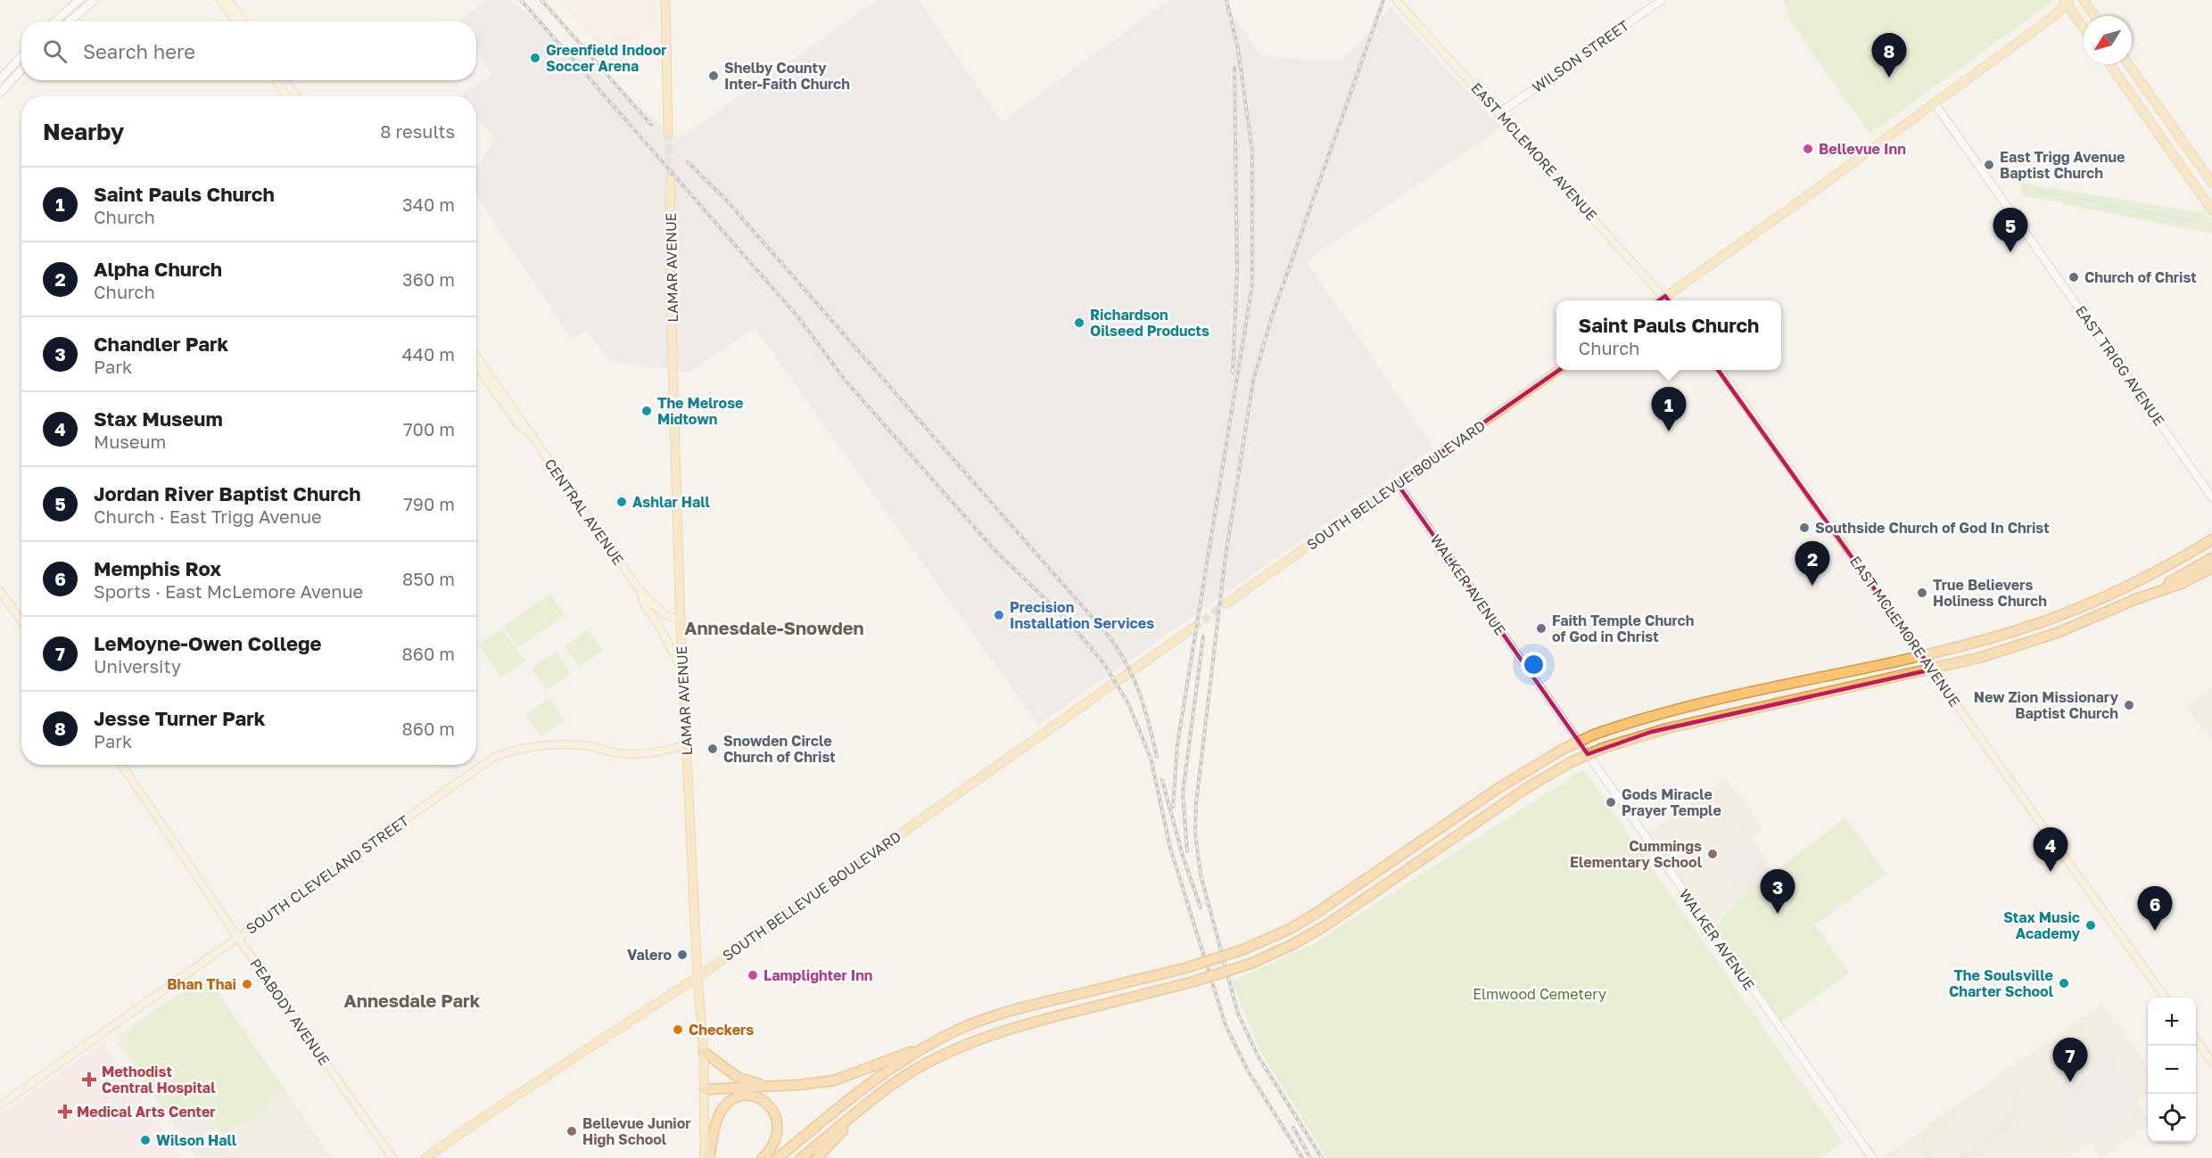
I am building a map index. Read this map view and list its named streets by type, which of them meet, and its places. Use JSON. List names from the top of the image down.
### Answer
{
  "streets": {
    "main road": [
      "EAST MCLEMORE AVENUE",
      "LAMAR AVENUE",
      "SOUTH BELLEVUE BOULEVARD",
      "CENTRAL AVENUE",
      "SOUTH CLEVELAND STREET",
      "PEABODY AVENUE"
    ],
    "street": ["WILSON STREET", "EAST TRIGG AVENUE", "WALKER AVENUE"]
  },
  "crossings": [
    ["WILSON STREET", "EAST MCLEMORE AVENUE"],
    ["LAMAR AVENUE", "SOUTH BELLEVUE BOULEVARD"],
    ["LAMAR AVENUE", "CENTRAL AVENUE"],
    ["LAMAR AVENUE", "SOUTH CLEVELAND STREET"],
    ["SOUTH BELLEVUE BOULEVARD", "WALKER AVENUE"],
    ["SOUTH CLEVELAND STREET", "PEABODY AVENUE"]
  ],
  "districts": ["Annesdale-Snowden", "Annesdale Park"],
  "parks": ["Elmwood Cemetery"],
  "places": {
    "other": [
      "Greenfield Indoor Soccer Arena",
      "Shelby County Inter-Faith Church",
      "Bellevue Inn",
      "East Trigg Avenue Baptist Church",
      "Church of Christ",
      "Richardson Oilseed Products",
      "The Melrose Midtown",
      "Ashlar Hall",
      "Southside Church of God In Christ",
      "True Believers Holiness Church",
      "Precision Installation Services",
      "Faith Temple Church of God in Christ",
      "New Zion Missionary Baptist Church",
      "Snowden Circle Church of Christ",
      "Gods Miracle Prayer Temple",
      "Cummings Elementary School",
      "Stax Music Academy",
      "Valero",
      "Lamplighter Inn",
      "The Soulsville Charter School",
      "Bhan Thai",
      "Checkers",
      "Bellevue Junior High School",
      "Wilson Hall"
    ],
    "health": ["Methodist Central Hospital", "Medical Arts Center"]
  },
  "north": "bottom left",
  "page": {
    "search": "Search here",
    "pins": [
      "8",
      "5",
      "1",
      "2",
      "4",
      "3",
      "6",
      "7"
    ],
    "heading": ["Nearby", "8 results"],
    "list": [
      {
        "mark": "1",
        "name": "Saint Pauls Church",
        "note": "Church",
        "value": "340 m"
      },
      {
        "mark": "2",
        "name": "Alpha Church",
        "note": "Church",
        "value": "360 m"
      },
      {
        "mark": "3",
        "name": "Chandler Park",
        "note": "Park",
        "value": "440 m"
      },
      {
        "mark": "4",
        "name": "Stax Museum",
        "note": "Museum",
        "value": "700 m"
      },
      {
        "mark": "5",
        "name": "Jordan River Baptist Church",
        "note": "Church · East Trigg Avenue",
        "value": "790 m"
      },
      {
        "mark": "6",
        "name": "Memphis Rox",
        "note": "Sports · East McLemore Avenue",
        "value": "850 m"
      },
      {
        "mark": "7",
        "name": "LeMoyne-Owen College",
        "note": "University",
        "value": "860 m"
      },
      {
        "mark": "8",
        "name": "Jesse Turner Park",
        "note": "Park",
        "value": "860 m"
      }
    ],
    "popup": ["Saint Pauls Church", "Church"],
    "map_buttons": ["+", "−"]
  }
}
